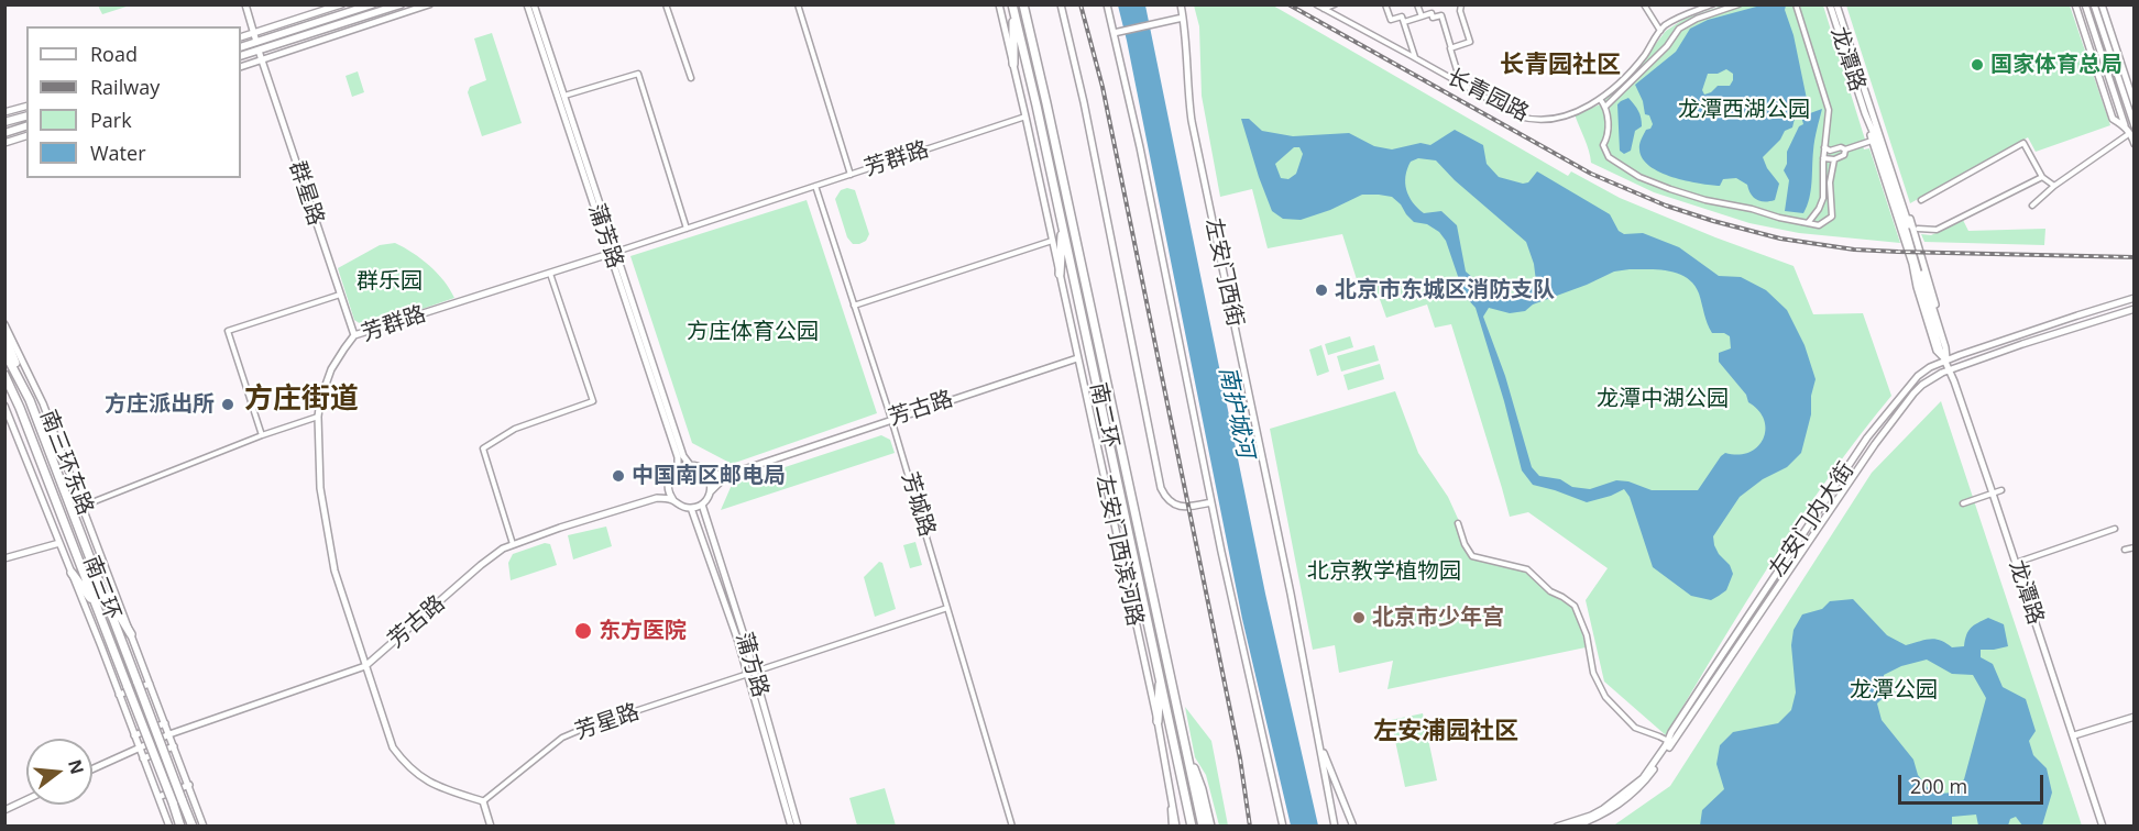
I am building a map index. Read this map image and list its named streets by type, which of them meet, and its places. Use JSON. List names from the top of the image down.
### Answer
{
  "streets": {
    "highway": ["南二环", "南三环"],
    "street": [
      "龙潭路",
      "长青园路",
      "芳群路",
      "群星路",
      "蒲芳路",
      "左安门西街",
      "芳古路",
      "南三环东路",
      "芳城路",
      "左安门内大街",
      "左安门西滨河路",
      "蒲方路",
      "芳星路"
    ]
  },
  "crossings": [
    ["龙潭路", "左安门内大街"],
    ["芳群路", "群星路"],
    ["芳群路", "蒲芳路"],
    ["芳群路", "芳古路"],
    ["芳群路", "芳城路"],
    ["芳群路", "左安门西滨河路"],
    ["蒲芳路", "蒲方路"],
    ["芳古路", "南三环东路"],
    ["芳古路", "芳城路"],
    ["芳古路", "左安门西滨河路"],
    ["芳城路", "芳星路"],
    ["蒲方路", "芳星路"]
  ],
  "districts": ["长青园社区", "方庄街道", "左安浦园社区"],
  "water": ["南护城河"],
  "parks": [
    "龙潭西湖公园",
    "群乐园",
    "方庄体育公园",
    "龙潭中湖公园",
    "北京教学植物园",
    "龙潭公园"
  ],
  "places": [
    "国家体育总局",
    "北京市东城区消防支队",
    "方庄派出所",
    "中国南区邮电局",
    "北京市少年宫",
    "东方医院"
  ],
  "legend": [
    "Road",
    "Railway",
    "Park",
    "Water"
  ],
  "scale_bar": "200 m",
  "north": "right"
}
